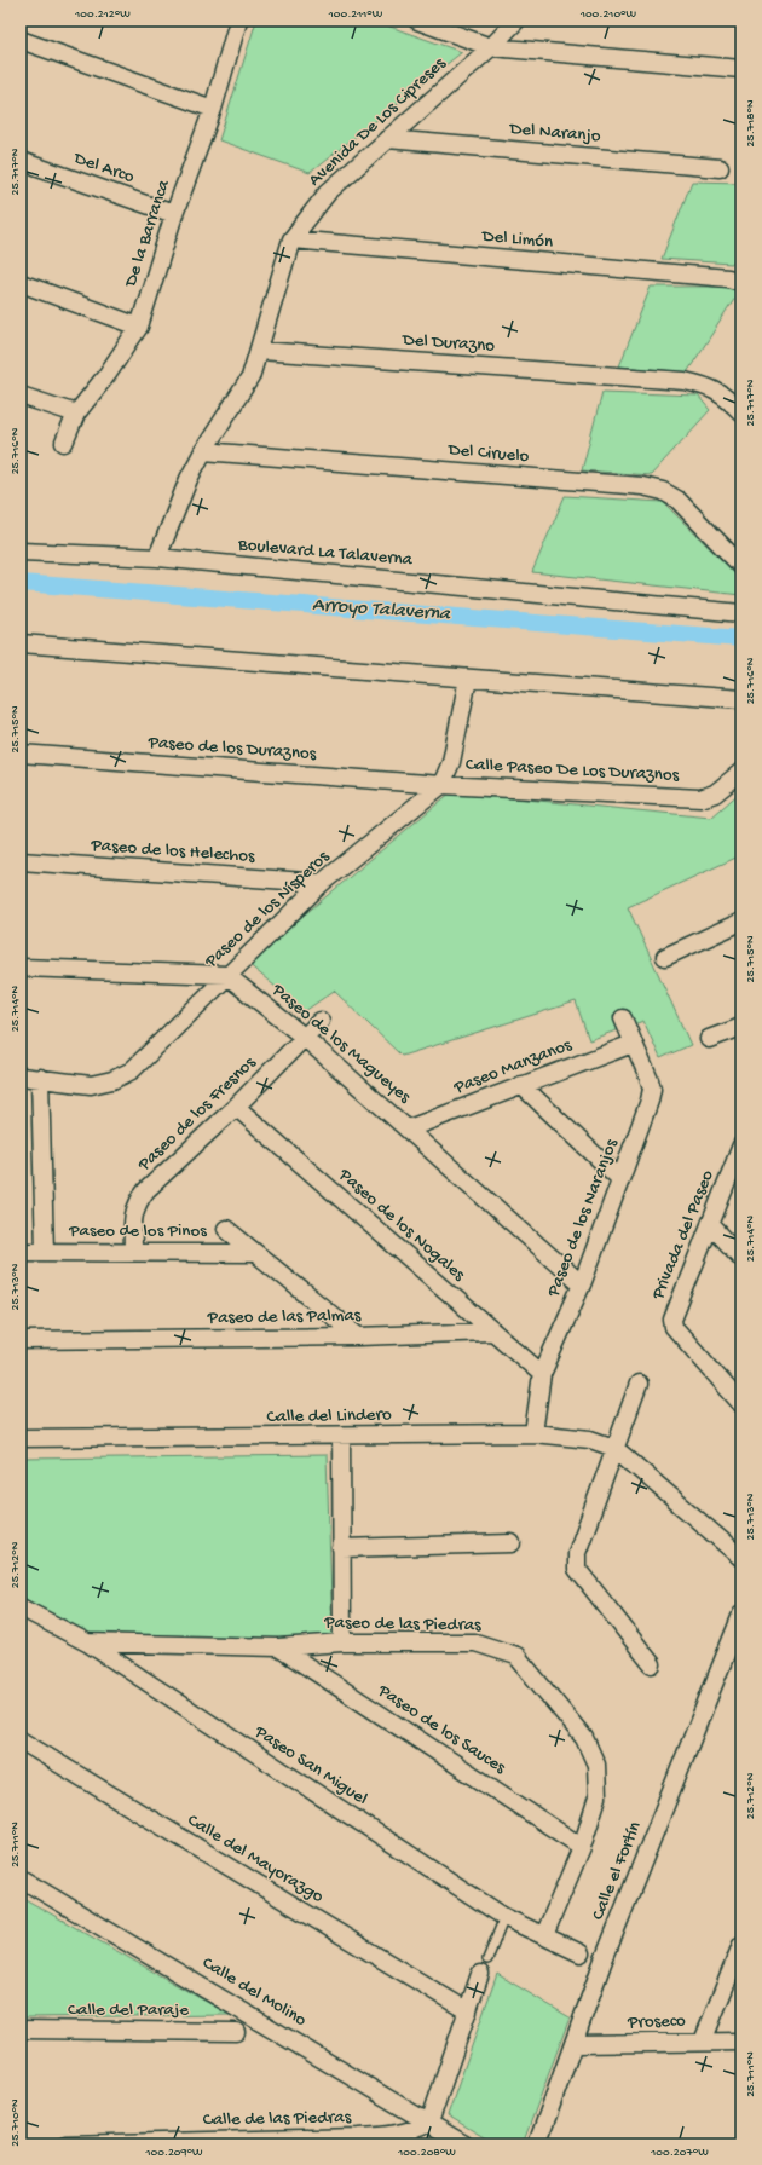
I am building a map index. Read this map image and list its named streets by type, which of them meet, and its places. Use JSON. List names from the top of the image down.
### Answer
{
  "streets": {
    "street": [
      "Avenida De Los Cipreses",
      "Del Naranjo",
      "Del Arco",
      "De la Barranca",
      "Del Limón",
      "Del Durazno",
      "Del Ciruelo",
      "Boulevard La Talaverna",
      "Paseo de los Duraznos",
      "Calle Paseo De Los Duraznos",
      "Paseo de los Helechos",
      "Paseo de los Nísperos",
      "Paseo de los Magueyes",
      "Paseo Manzanos",
      "Paseo de los Fresnos",
      "Paseo de los Naranjos",
      "Paseo de los Nogales",
      "Paseo de los Pinos",
      "Privada del Paseo",
      "Paseo de las Palmas",
      "Calle del Lindero",
      "Paseo de las Piedras",
      "Paseo de los Sauces",
      "Paseo San Miguel",
      "Calle del Mayorazgo",
      "Calle el Fortín",
      "Calle del Molino",
      "Calle del Paraje",
      "Proseco",
      "Calle de las Piedras"
    ]
  },
  "crossings": [
    ["Avenida De Los Cipreses", "Del Naranjo"],
    ["Avenida De Los Cipreses", "Del Limón"],
    ["Avenida De Los Cipreses", "Del Durazno"],
    ["Avenida De Los Cipreses", "Del Ciruelo"],
    ["Avenida De Los Cipreses", "Boulevard La Talaverna"],
    ["Del Arco", "De la Barranca"],
    ["Paseo de los Duraznos", "Calle Paseo De Los Duraznos"],
    ["Paseo de los Duraznos", "Paseo de los Nísperos"],
    ["Calle Paseo De Los Duraznos", "Paseo de los Nísperos"],
    ["Paseo de los Helechos", "Paseo de los Nísperos"],
    ["Paseo de los Nísperos", "Paseo de los Magueyes"],
    ["Paseo de los Magueyes", "Paseo Manzanos"],
    ["Paseo de los Magueyes", "Paseo de los Fresnos"],
    ["Paseo de los Magueyes", "Paseo de los Naranjos"],
    ["Paseo Manzanos", "Paseo de los Naranjos"],
    ["Paseo de los Fresnos", "Paseo de los Nogales"],
    ["Paseo de los Fresnos", "Paseo de los Pinos"],
    ["Paseo de los Naranjos", "Paseo de los Nogales"],
    ["Paseo de los Naranjos", "Calle del Lindero"],
    ["Paseo de los Nogales", "Paseo de las Palmas"],
    ["Paseo de los Pinos", "Paseo de las Palmas"],
    ["Paseo de las Piedras", "Paseo de los Sauces"],
    ["Paseo de las Piedras", "Paseo San Miguel"],
    ["Calle el Fortín", "Proseco"],
    ["Calle del Molino", "Calle de las Piedras"]
  ],
  "water": ["Arroyo Talaverna"],
  "coordinates": [
    "100.212°W",
    "100.211°W",
    "100.210°W",
    "25.718°N",
    "25.717°N",
    "25.716°N",
    "25.715°N",
    "25.714°N",
    "25.713°N",
    "25.712°N",
    "25.711°N",
    "25.710°N",
    "100.209°W",
    "100.208°W",
    "100.207°W"
  ]
}
